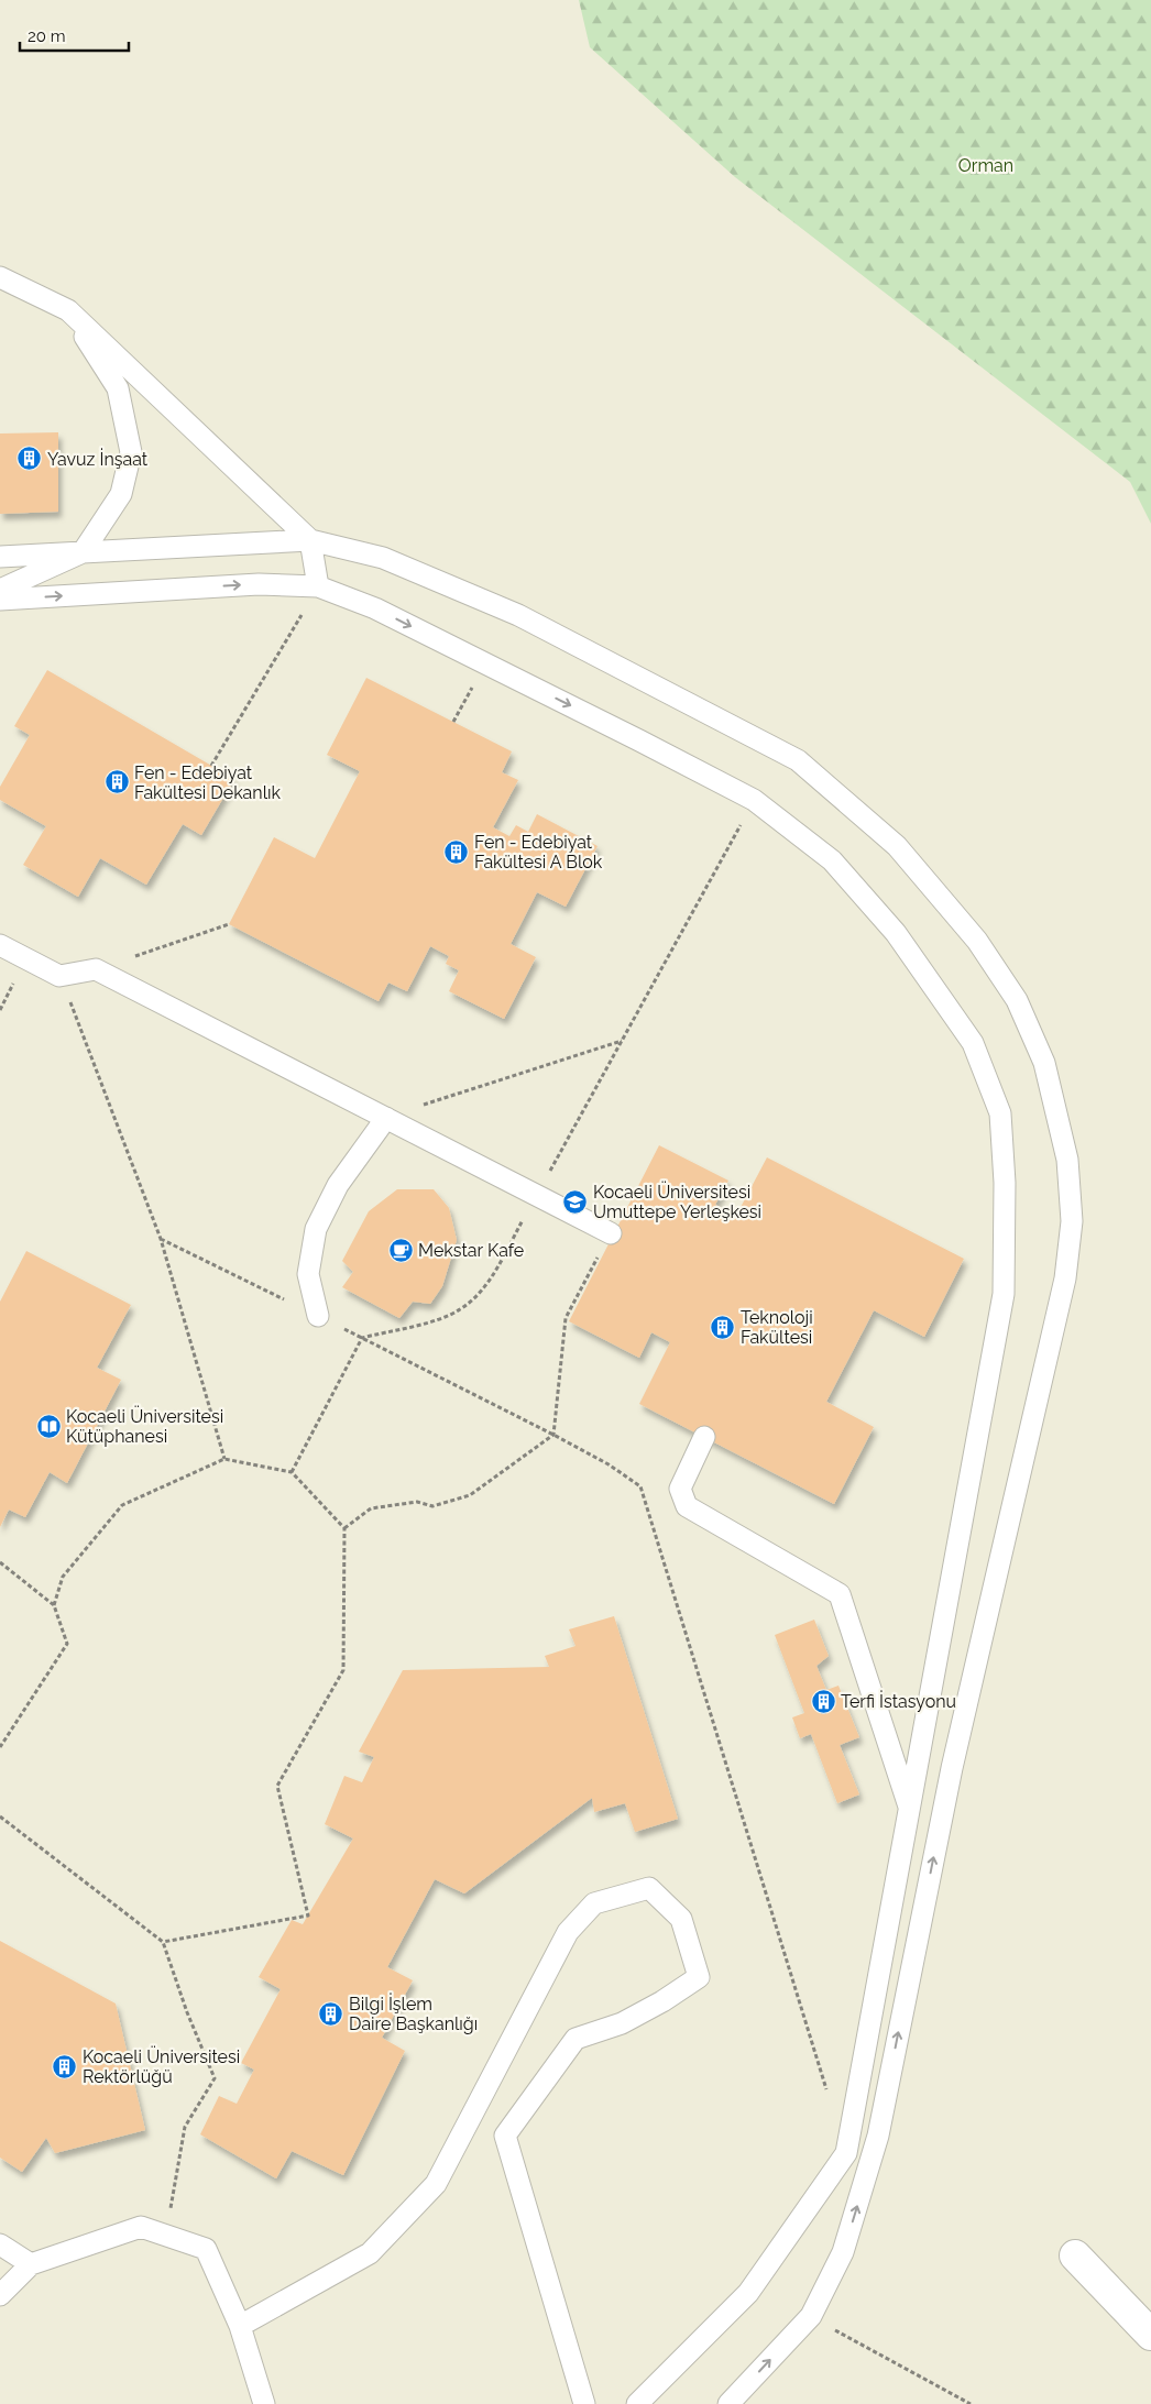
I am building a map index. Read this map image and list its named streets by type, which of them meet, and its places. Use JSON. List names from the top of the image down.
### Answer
{
  "parks": ["Orman"],
  "places": {
    "building": [
      "Yavuz İnşaat",
      "Fen - Edebiyat Fakültesi Dekanlık",
      "Fen - Edebiyat Fakültesi A Blok",
      "Teknoloji Fakültesi",
      "Terfi İstasyonu",
      "Bilgi İşlem Daire Başkanlığı",
      "Kocaeli Üniversitesi Rektörlüğü"
    ],
    "school or university": ["Kocaeli Üniversitesi Umuttepe Yerleşkesi"],
    "cafe": ["Mekstar Kafe"],
    "library": ["Kocaeli Üniversitesi Kütüphanesi"]
  },
  "scale_bar": "20 m"
}
